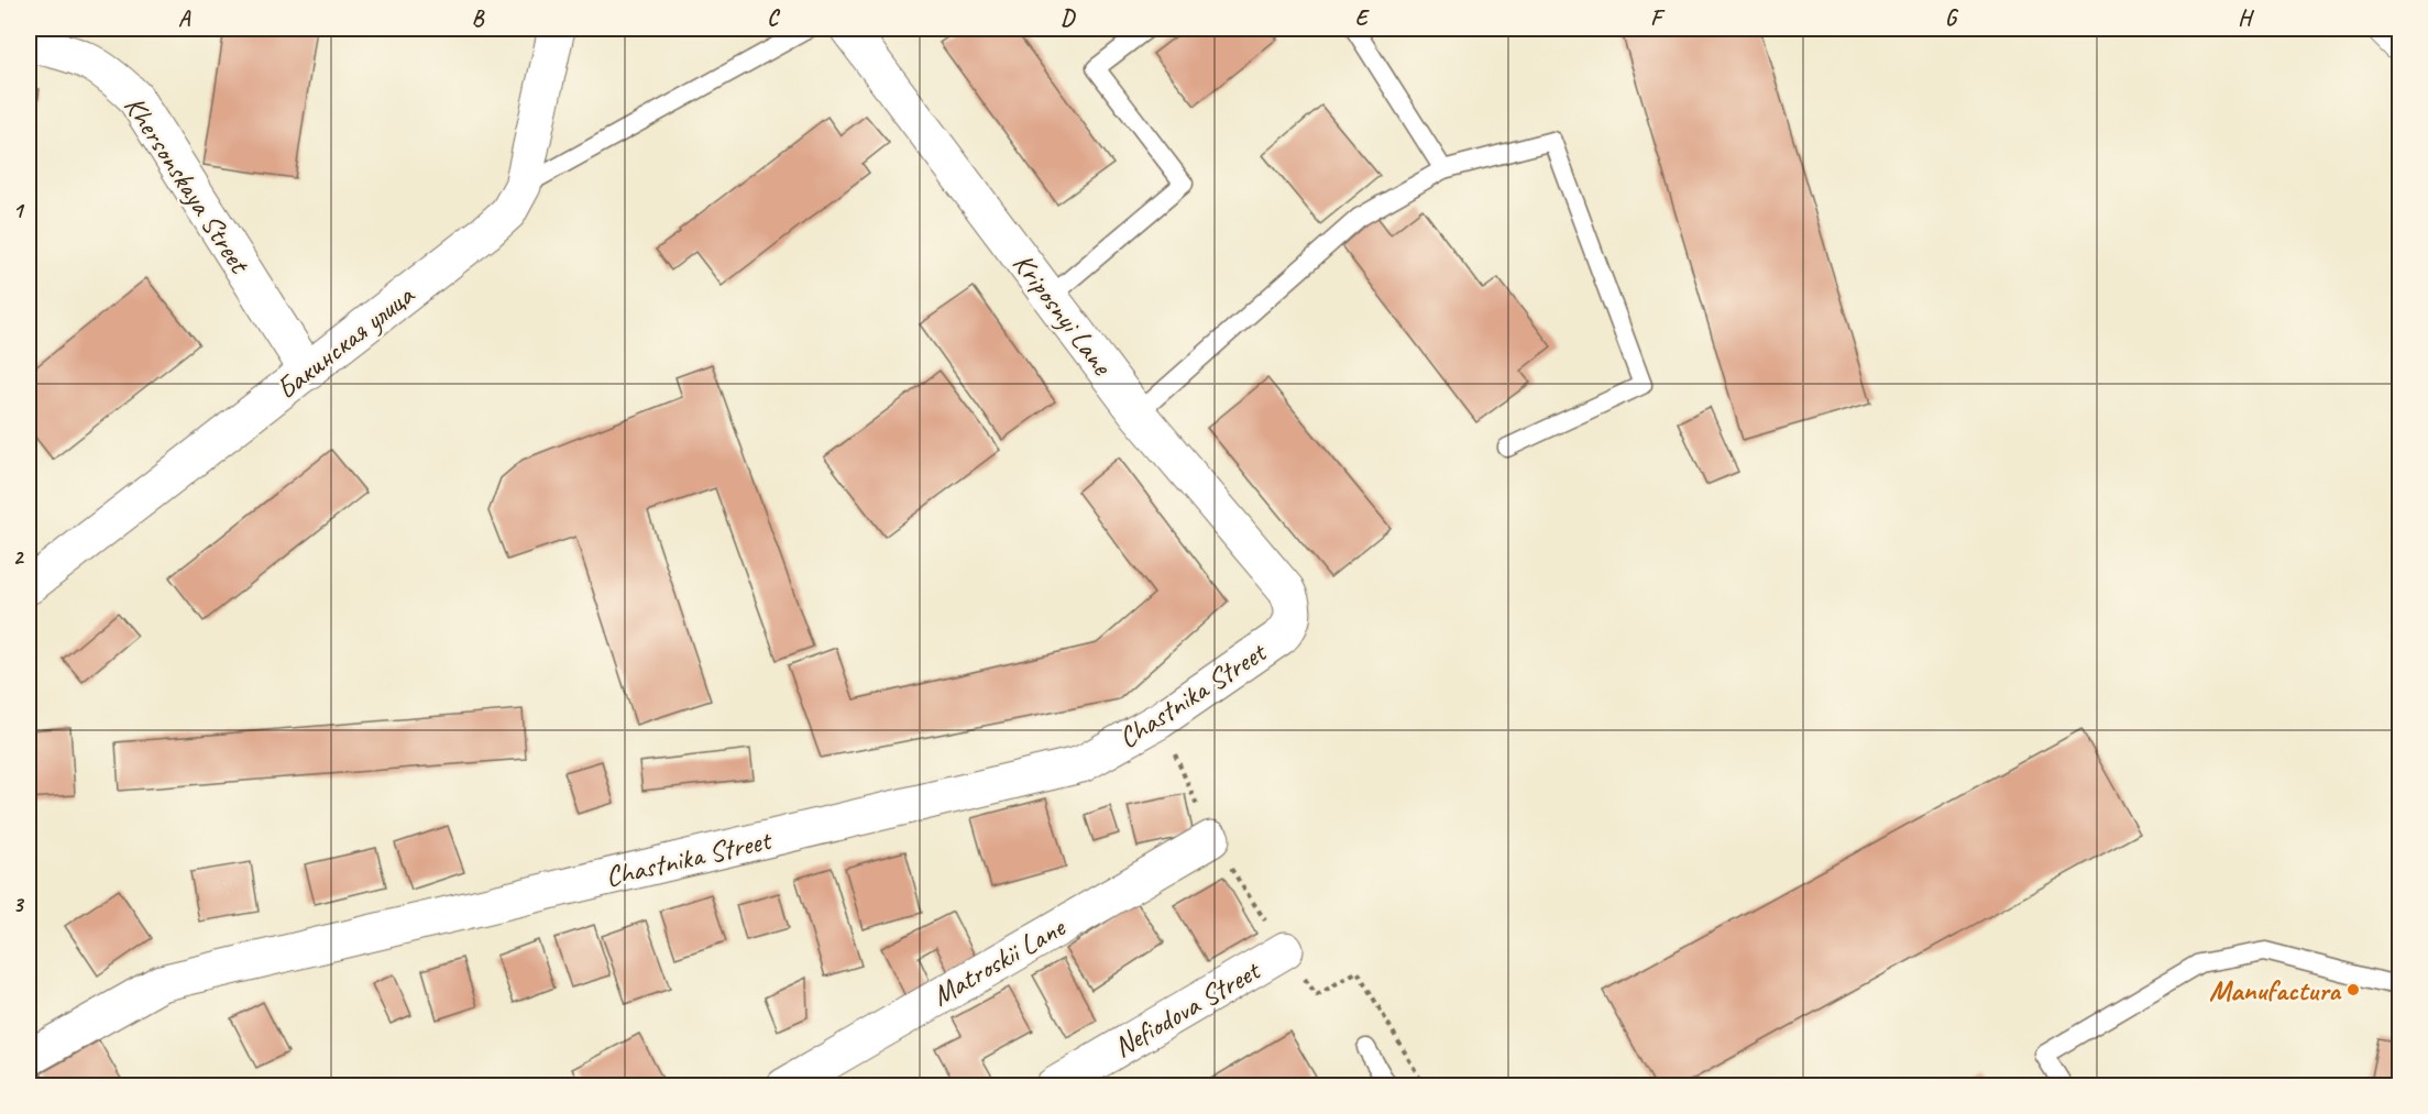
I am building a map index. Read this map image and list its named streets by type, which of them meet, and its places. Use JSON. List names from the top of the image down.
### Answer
{
  "streets": {
    "street": [
      "Khersonskaya Street",
      "Kriposnyi Lane",
      "Бакинская улица",
      "Chastnika Street",
      "Matroskii Lane",
      "Nefiodova Street"
    ]
  },
  "crossings": [
    ["Khersonskaya Street", "Бакинская улица"],
    ["Kriposnyi Lane", "Chastnika Street"]
  ],
  "places": ["Manufactura"],
  "grid": {
    "columns": [
      "A",
      "B",
      "C",
      "D",
      "E",
      "F",
      "G",
      "H"
    ],
    "rows": ["1", "2", "3"]
  }
}
